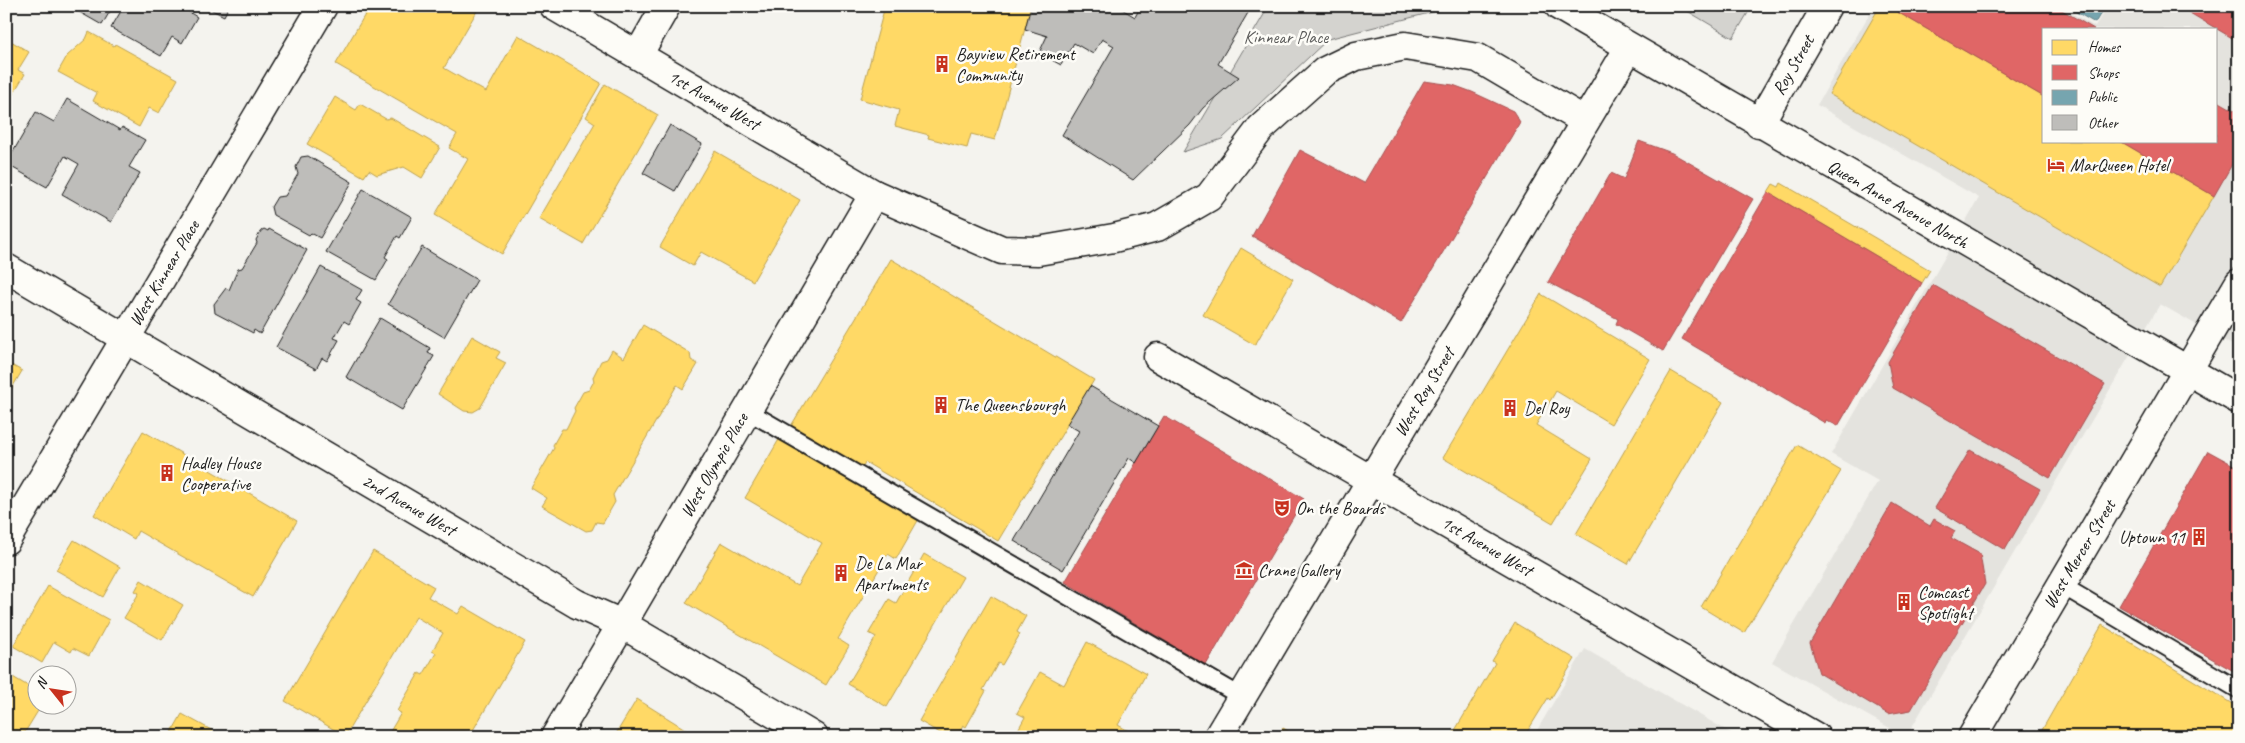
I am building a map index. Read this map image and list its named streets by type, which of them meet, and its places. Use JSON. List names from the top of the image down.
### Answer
{
  "streets": {
    "street": [
      "Roy Street",
      "1st Avenue West",
      "Queen Anne Avenue North",
      "West Kinnear Place",
      "West Roy Street",
      "West Olympic Place",
      "2nd Avenue West",
      "West Mercer Street"
    ]
  },
  "crossings": [
    ["Roy Street", "Queen Anne Avenue North"],
    ["1st Avenue West", "West Roy Street"],
    ["1st Avenue West", "West Olympic Place"],
    ["Queen Anne Avenue North", "West Roy Street"],
    ["Queen Anne Avenue North", "West Mercer Street"],
    ["West Kinnear Place", "2nd Avenue West"],
    ["West Olympic Place", "2nd Avenue West"]
  ],
  "parks": ["Kinnear Place"],
  "places": {
    "building": [
      "Bayview Retirement Community",
      "The Queensbourgh",
      "Del Roy",
      "Hadley House Cooperative",
      "Uptown 11",
      "De La Mar Apartments",
      "Comcast Spotlight"
    ],
    "hotel": ["MarQueen Hotel"],
    "theatre": ["On the Boards"],
    "museum": ["Crane Gallery"]
  },
  "legend": [
    "Homes",
    "Shops",
    "Public",
    "Other"
  ],
  "north": "top left"
}
